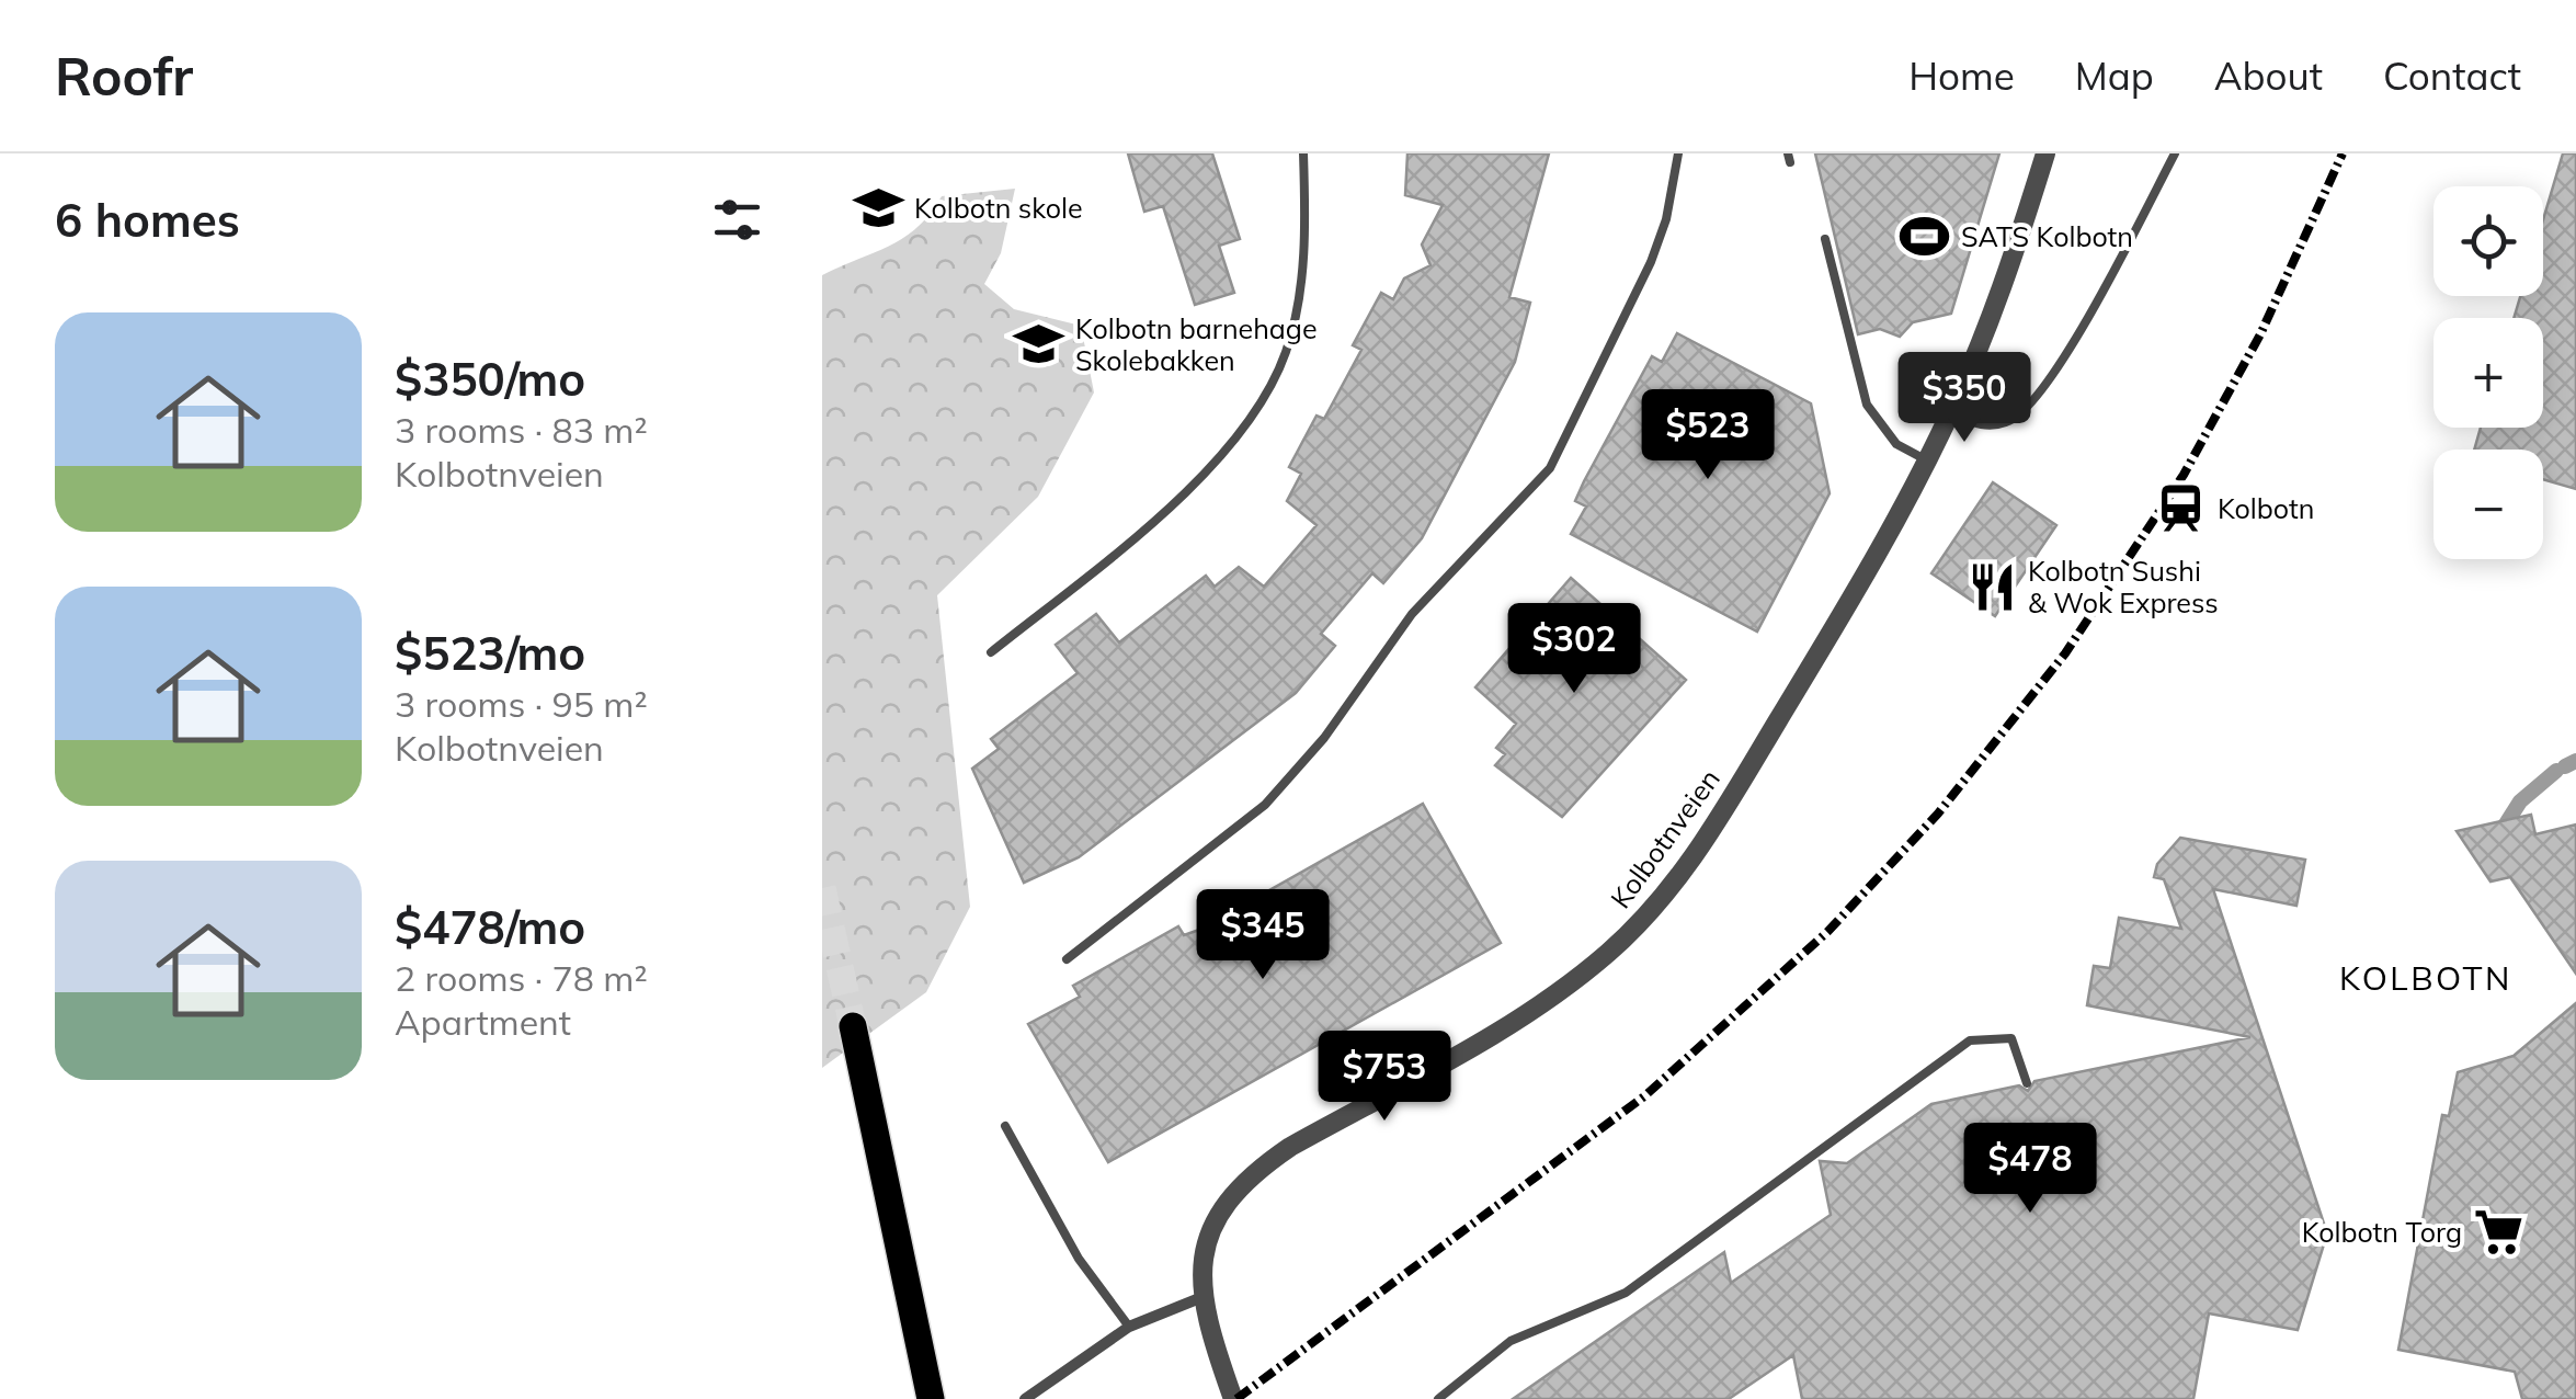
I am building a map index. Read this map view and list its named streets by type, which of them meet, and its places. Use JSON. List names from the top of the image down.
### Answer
{
  "streets": {
    "street": ["Kolbotnveien"]
  },
  "districts": ["KOLBOTN"],
  "places": {
    "school or university": ["Kolbotn skole", "Kolbotn barnehage Skolebakken"],
    "sports": ["SATS Kolbotn"],
    "station": ["Kolbotn"],
    "restaurant": ["Kolbotn Sushi & Wok Express"],
    "supermarket": ["Kolbotn Torg"]
  },
  "page": {
    "header": "Roofr",
    "nav": [
      "Home",
      "Map",
      "About",
      "Contact"
    ],
    "heading": "6 homes",
    "map_buttons": ["+", "−"],
    "list": [
      {
        "name": "$350/mo",
        "note": "3 rooms · 83 m² · Kolbotnveien"
      },
      {
        "name": "$523/mo",
        "note": "3 rooms · 95 m² · Kolbotnveien"
      },
      {
        "name": "$478/mo",
        "note": "2 rooms · 78 m² · Apartment"
      }
    ],
    "price": [
      "$350",
      "$523",
      "$302",
      "$345",
      "$753",
      "$478"
    ]
  }
}
